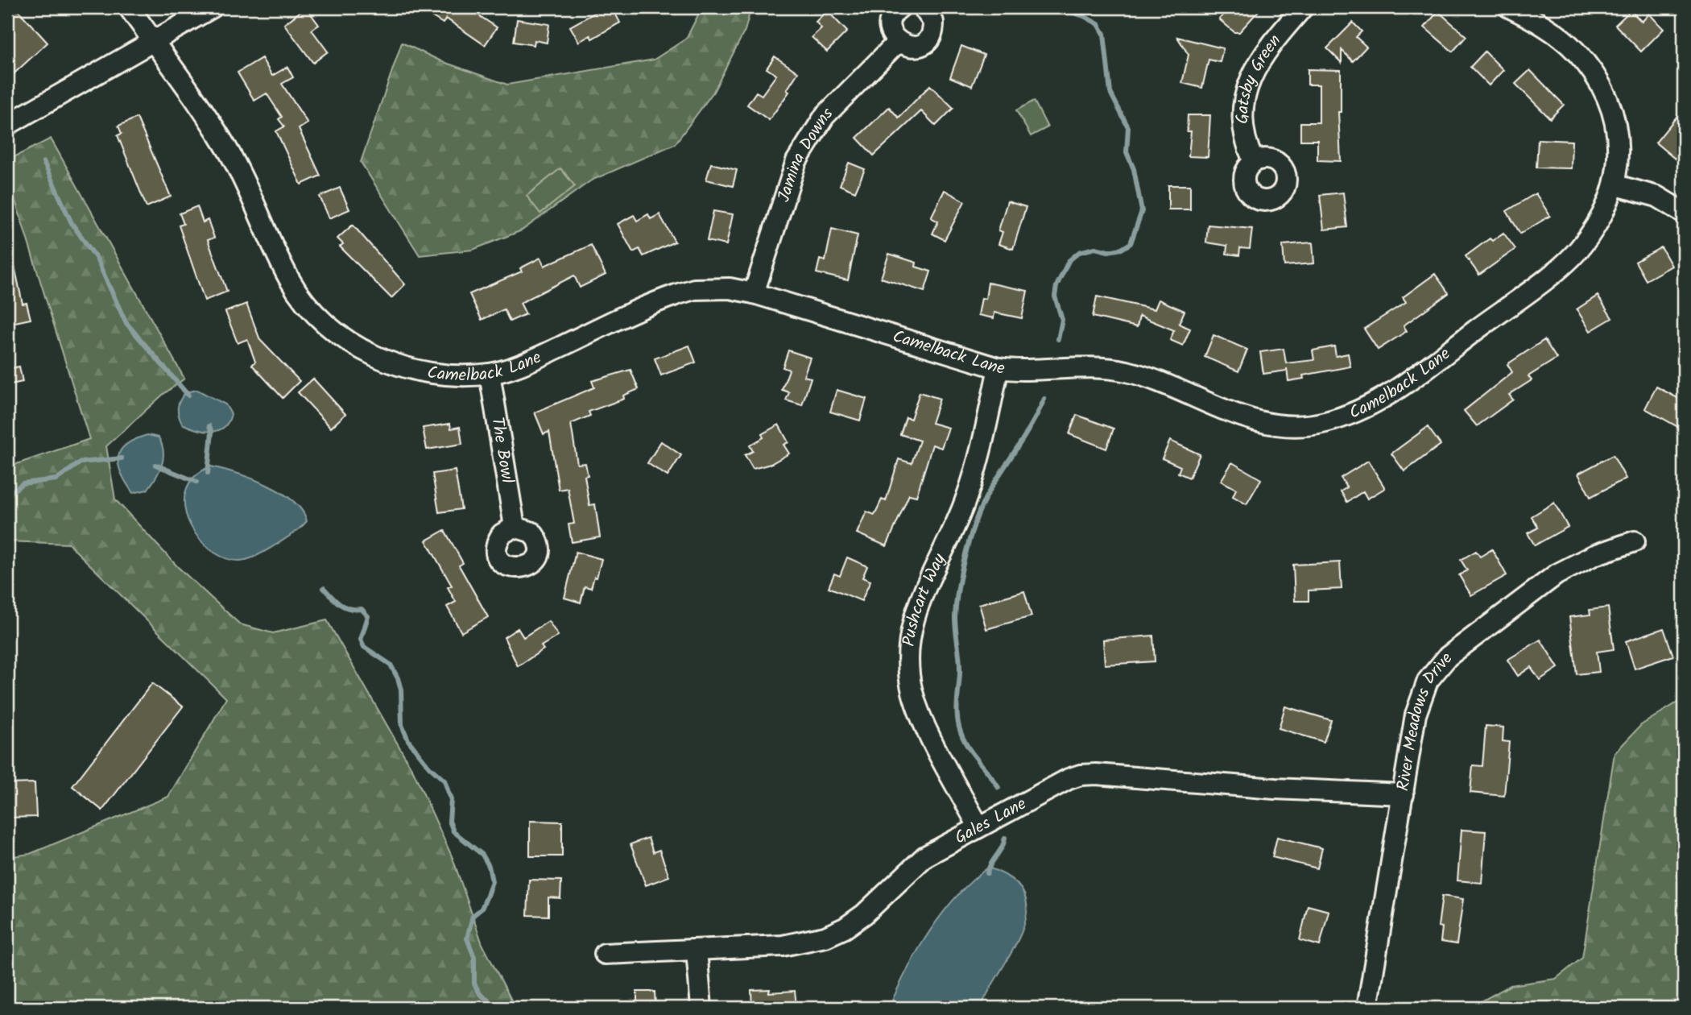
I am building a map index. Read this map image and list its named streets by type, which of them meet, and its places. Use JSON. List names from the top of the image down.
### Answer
{
  "streets": {
    "street": [
      "Gatsby Green",
      "Jamina Downs",
      "Camelback Lane",
      "The Bowl",
      "Pushcart Way",
      "River Meadows Drive",
      "Gales Lane"
    ]
  },
  "crossings": [
    ["Jamina Downs", "Camelback Lane"],
    ["Camelback Lane", "The Bowl"],
    ["Camelback Lane", "Pushcart Way"],
    ["Pushcart Way", "Gales Lane"],
    ["River Meadows Drive", "Gales Lane"]
  ]
}
